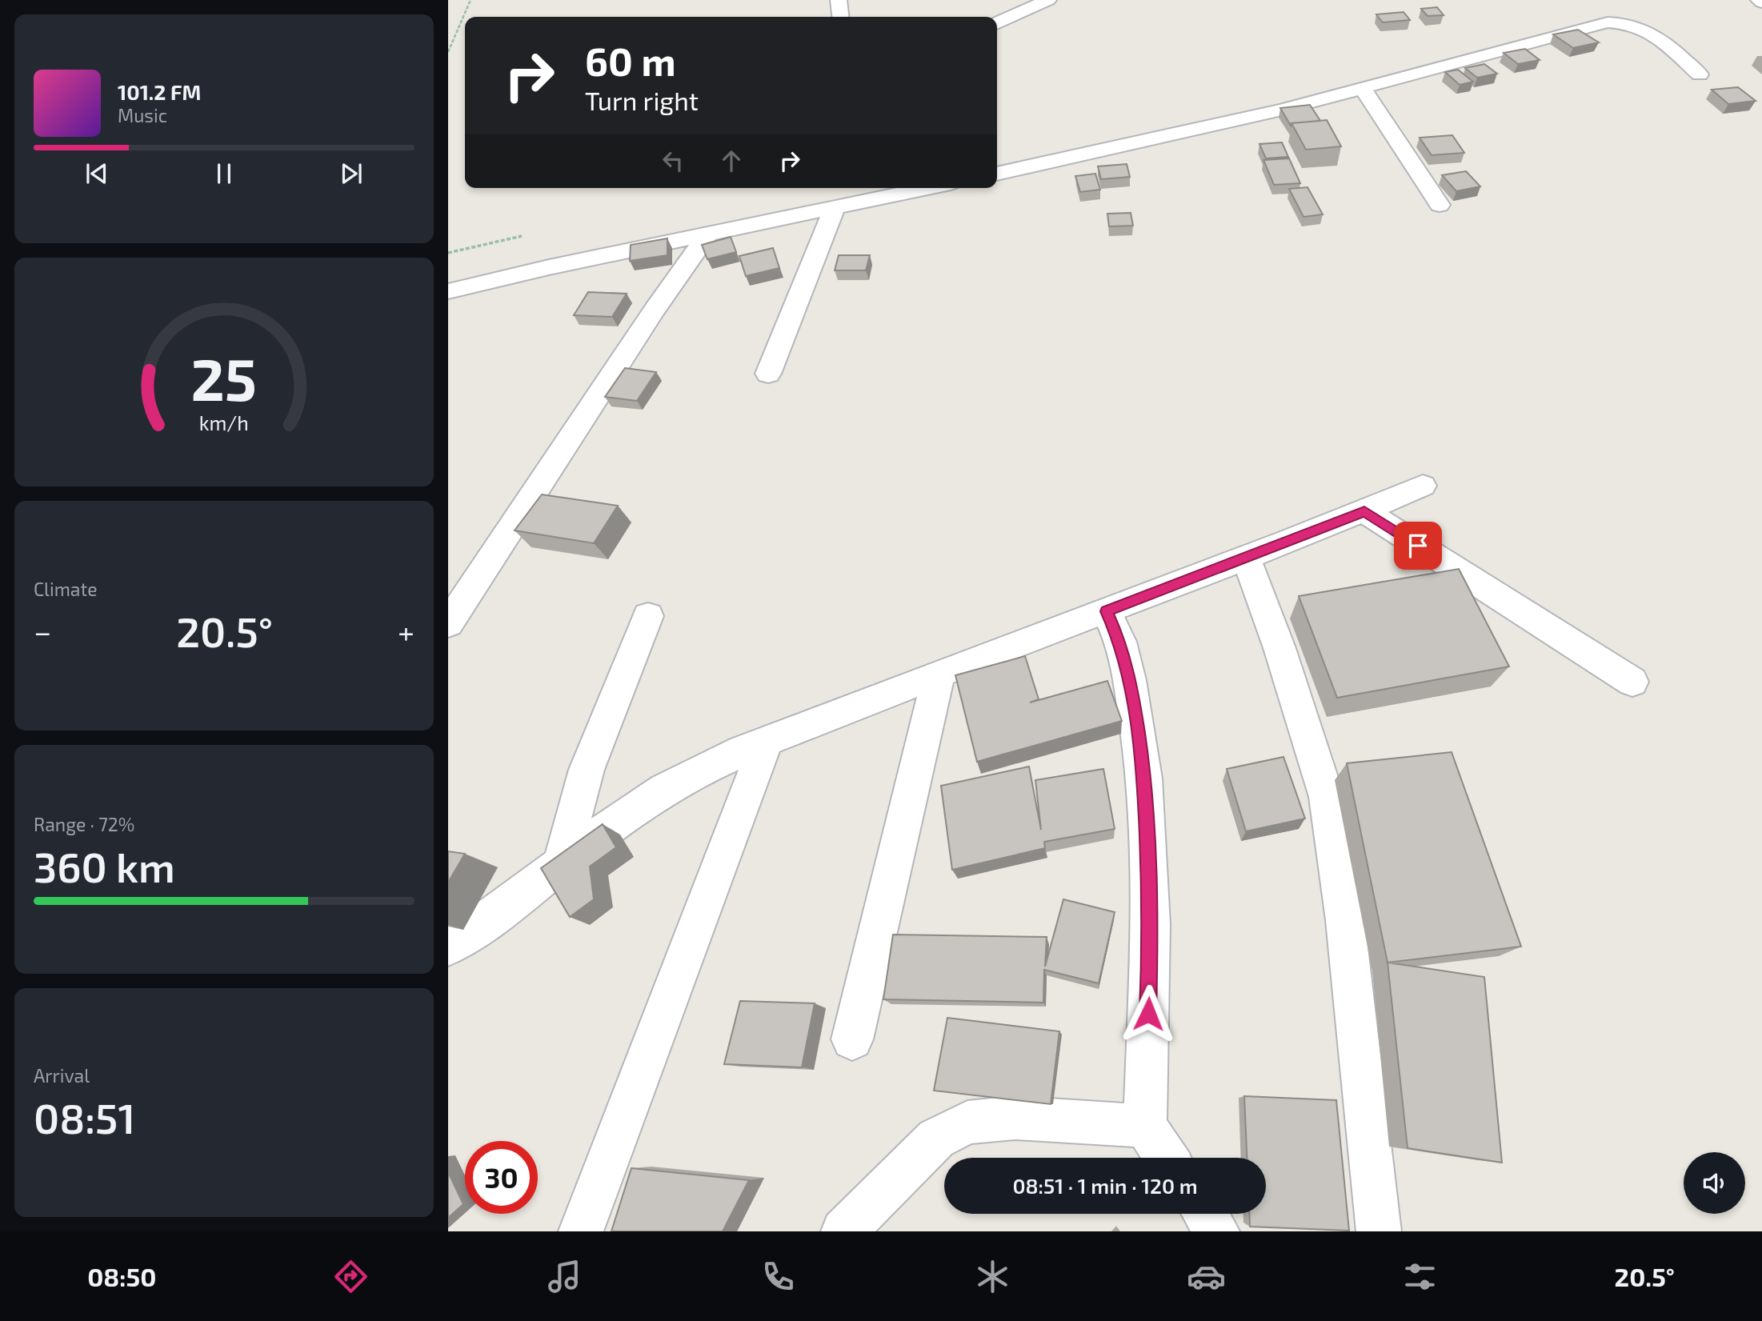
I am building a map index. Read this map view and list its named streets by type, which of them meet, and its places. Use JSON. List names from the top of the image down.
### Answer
{
  "page": {
    "turn": ["60 m", "Turn right"],
    "song": ["101.2 FM", "Music"],
    "tile": [
      "Climate",
      ["Range · 72%", "360 km"],
      ["Arrival", "08:51"]
    ],
    "heat": ["−", "20.5°", "+"],
    "limit": "30",
    "trip": "08:51 · 1 min · 120 m",
    "tabs": ["08:50", "20.5°"],
    "gauge": ["25", "km/h"]
  }
}
